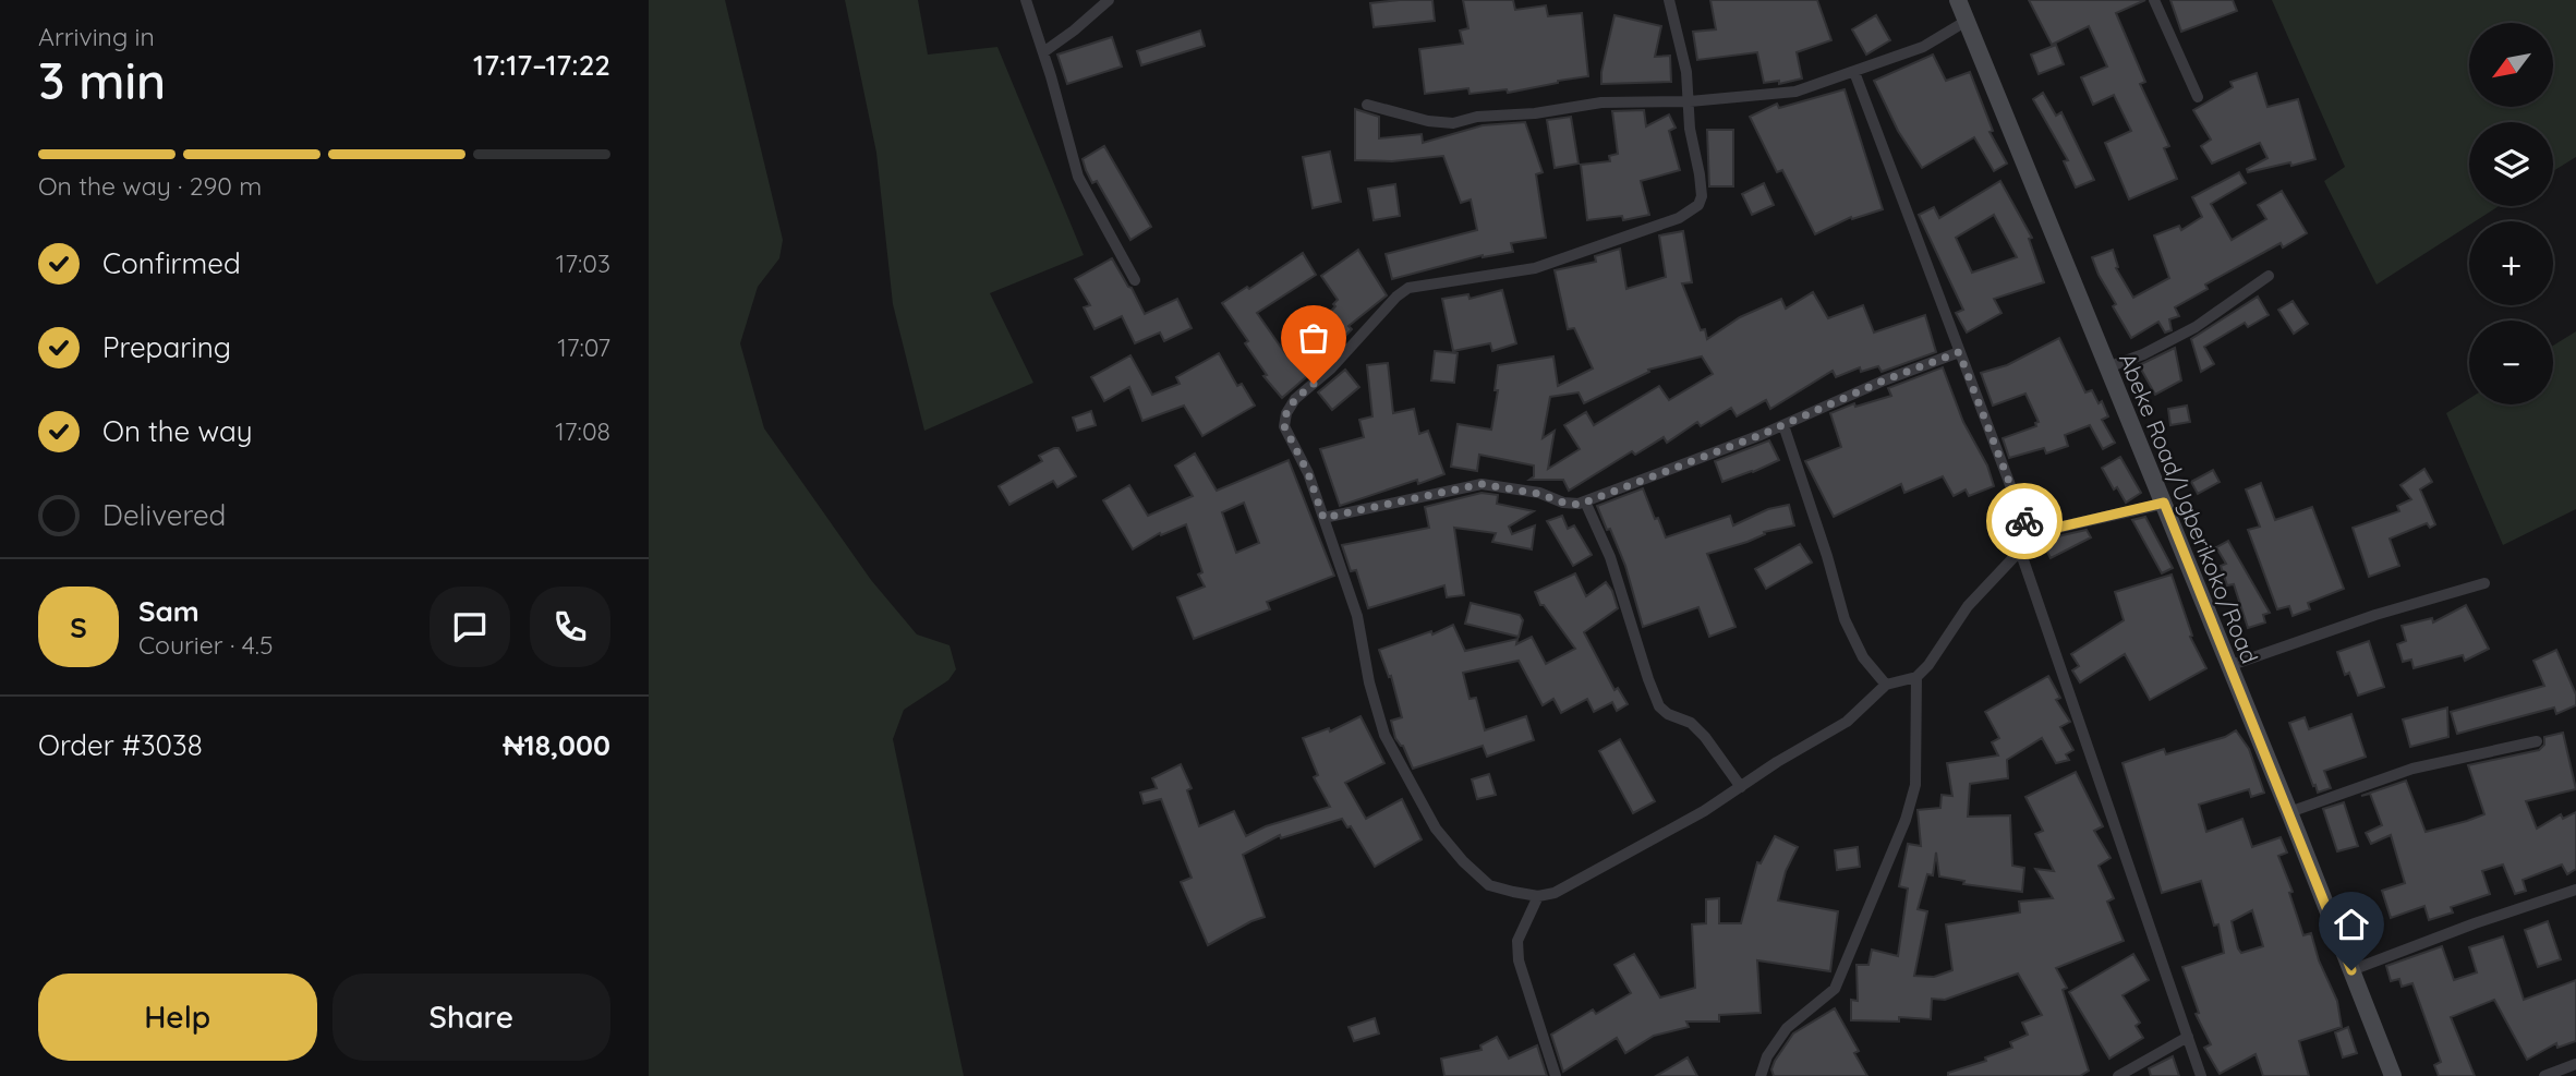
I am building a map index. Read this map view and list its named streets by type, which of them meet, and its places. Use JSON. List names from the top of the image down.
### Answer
{
  "streets": {
    "street": ["Abeke Road/Ugberikoko/Road"]
  },
  "north": "bottom left",
  "page": {
    "heading": ["3 min", "Arriving in", "17:17–17:22"],
    "panel": [
      "Sam",
      "Courier · 4.5",
      "Order #3038",
      "₦18,000"
    ],
    "map_buttons": ["+", "−"],
    "bar": "On the way · 290 m",
    "list": [
      ["Confirmed", "17:03"],
      ["Preparing", "17:07"],
      ["On the way", "17:08"],
      "Delivered"
    ],
    "round": "S",
    "buttons": ["Help", "Share"]
  }
}
